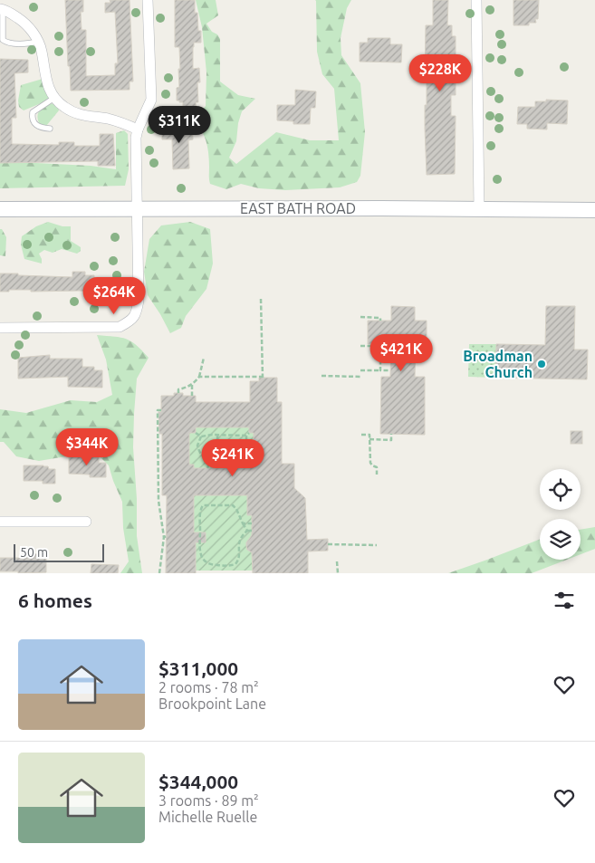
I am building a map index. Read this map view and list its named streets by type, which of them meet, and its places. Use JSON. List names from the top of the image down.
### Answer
{
  "streets": {
    "street": ["EAST BATH ROAD"]
  },
  "places": ["Broadman Church"],
  "scale_bar": "50 m",
  "page": {
    "price": [
      "$228K",
      "$311K",
      "$264K",
      "$421K",
      "$344K",
      "$241K"
    ],
    "scale": "50 m",
    "heading": "6 homes",
    "list": [
      {
        "name": "$311,000",
        "note": "2 rooms · 78 m² · Brookpoint Lane"
      },
      {
        "name": "$344,000",
        "note": "3 rooms · 89 m² · Michelle Ruelle"
      }
    ]
  }
}
